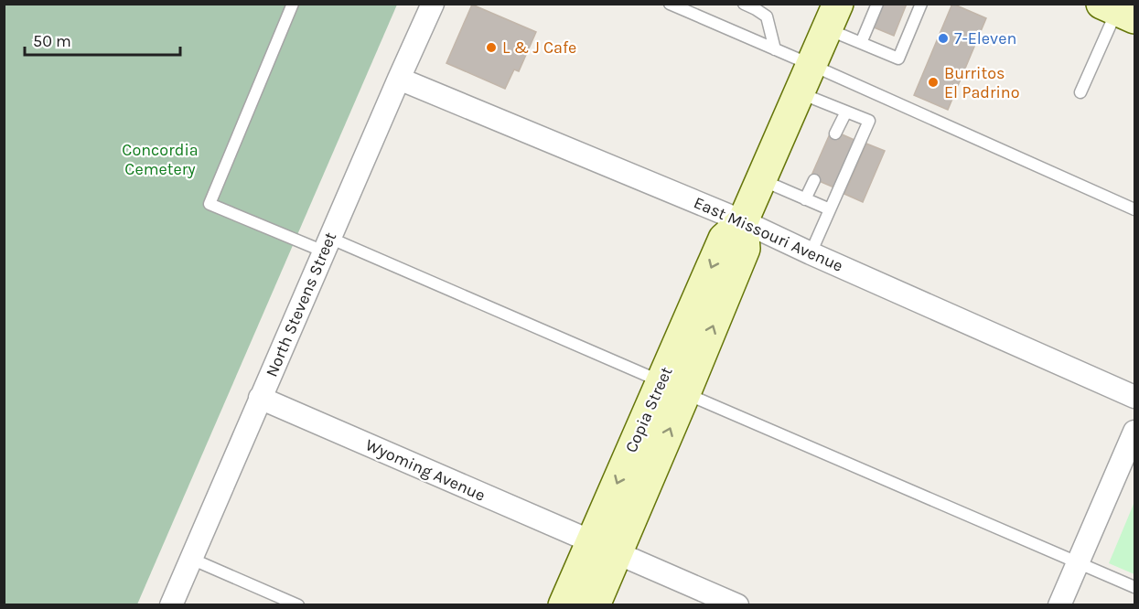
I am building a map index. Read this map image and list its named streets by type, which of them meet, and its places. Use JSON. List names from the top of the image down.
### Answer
{
  "streets": {
    "main road": ["Copia Street"],
    "street": ["East Missouri Avenue", "North Stevens Street", "Wyoming Avenue"]
  },
  "crossings": [
    ["East Missouri Avenue", "North Stevens Street"],
    ["East Missouri Avenue", "Copia Street"],
    ["North Stevens Street", "Wyoming Avenue"],
    ["Copia Street", "Wyoming Avenue"]
  ],
  "parks": ["Concordia Cemetery"],
  "places": ["7-Eleven", "L & J Cafe", "Burritos El Padrino"],
  "scale_bar": "50 m"
}
